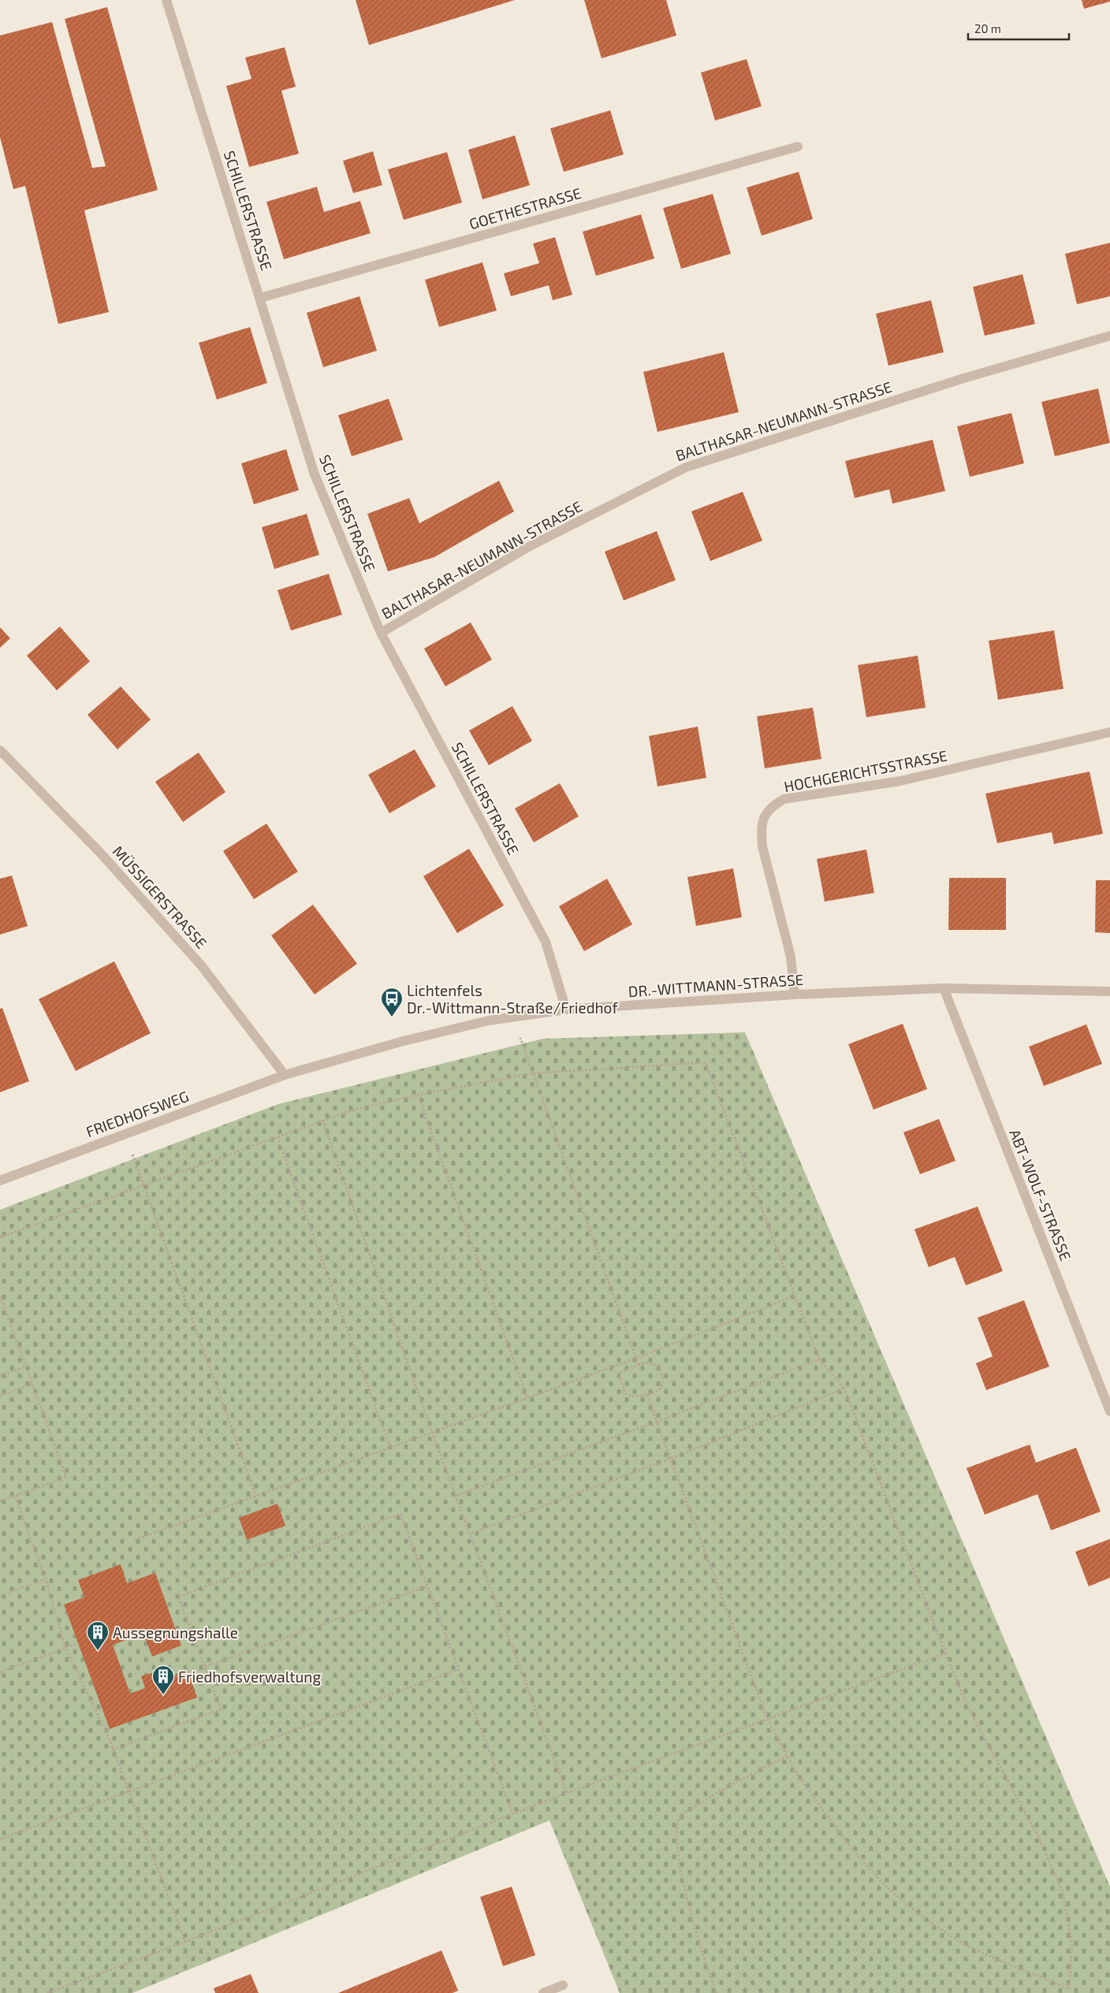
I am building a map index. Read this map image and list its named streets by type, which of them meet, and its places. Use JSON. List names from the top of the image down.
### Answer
{
  "streets": {
    "street": [
      "GOETHESTRASSE",
      "SCHILLERSTRASSE",
      "BALTHASAR-NEUMANN-STRASSE",
      "HOCHGERICHTSSTRASSE",
      "MÜSSIGERSTRASSE",
      "DR.-WITTMANN-STRASSE",
      "FRIEDHOFSWEG",
      "ABT-WOLF-STRASSE"
    ]
  },
  "crossings": [
    ["GOETHESTRASSE", "SCHILLERSTRASSE"],
    ["SCHILLERSTRASSE", "BALTHASAR-NEUMANN-STRASSE"],
    ["SCHILLERSTRASSE", "DR.-WITTMANN-STRASSE"],
    ["HOCHGERICHTSSTRASSE", "DR.-WITTMANN-STRASSE"],
    ["MÜSSIGERSTRASSE", "DR.-WITTMANN-STRASSE"],
    ["MÜSSIGERSTRASSE", "FRIEDHOFSWEG"],
    ["DR.-WITTMANN-STRASSE", "FRIEDHOFSWEG"],
    ["DR.-WITTMANN-STRASSE", "ABT-WOLF-STRASSE"]
  ],
  "places": {
    "bus stop": ["Lichtenfels Dr.-Wittmann-Straße/Friedhof"],
    "building": ["Aussegnungshalle", "Friedhofsverwaltung"]
  },
  "scale_bar": "20 m"
}
